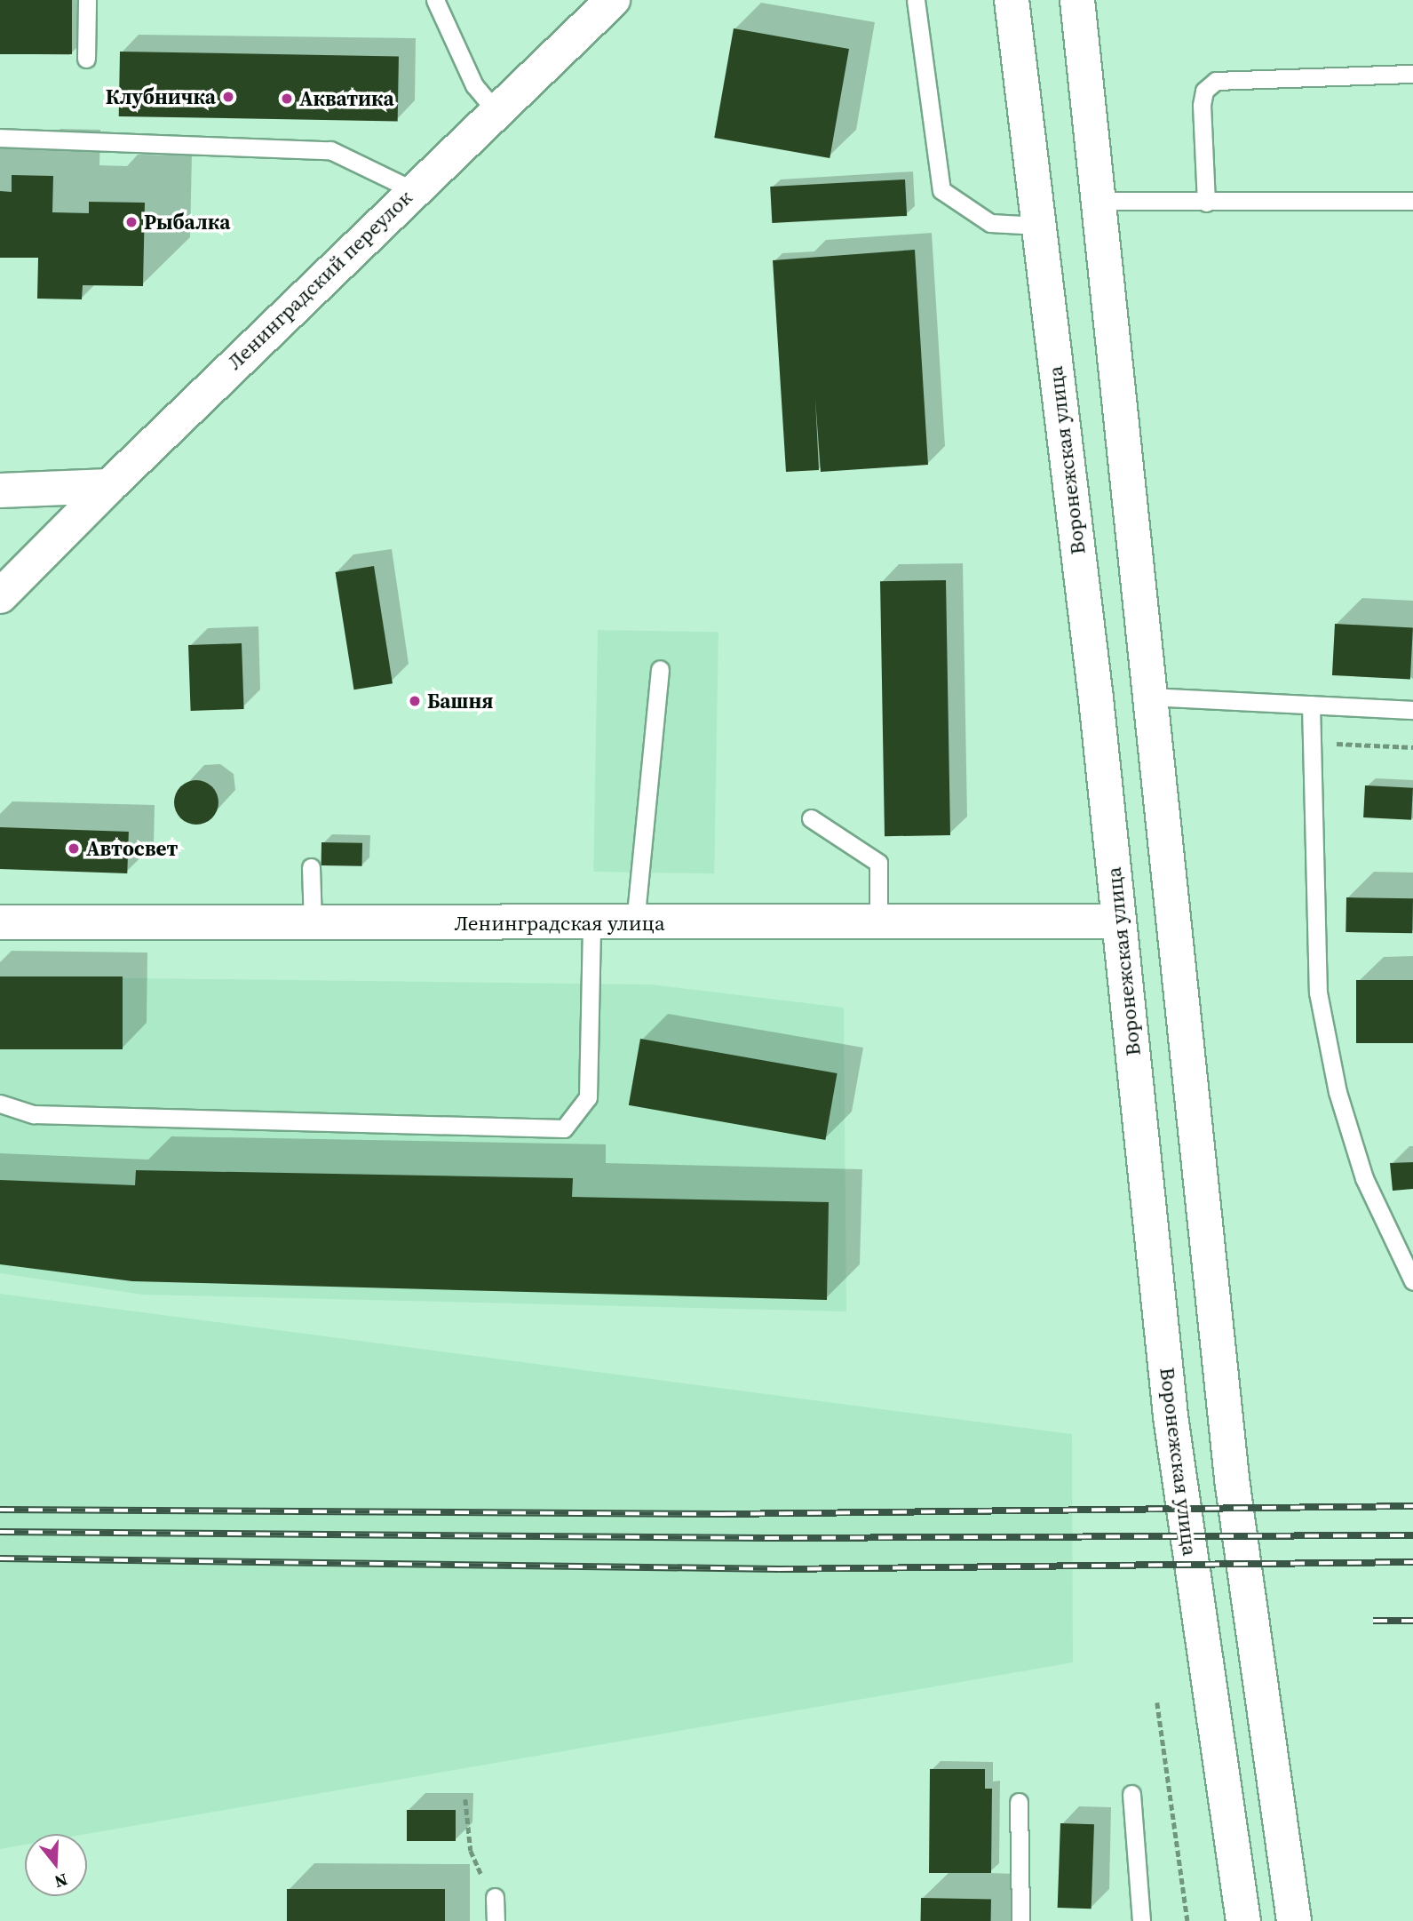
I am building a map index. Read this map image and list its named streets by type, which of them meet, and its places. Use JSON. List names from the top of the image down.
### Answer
{
  "streets": {
    "main road": ["Ленинградский переулок", "Воронежская улица", "Ленинградская улица"]
  },
  "crossings": [
    ["Воронежская улица", "Ленинградская улица"]
  ],
  "places": [
    "Клубничка",
    "Акватика",
    "Рыбалка",
    "Башня",
    "Автосвет"
  ],
  "north": "bottom"
}
